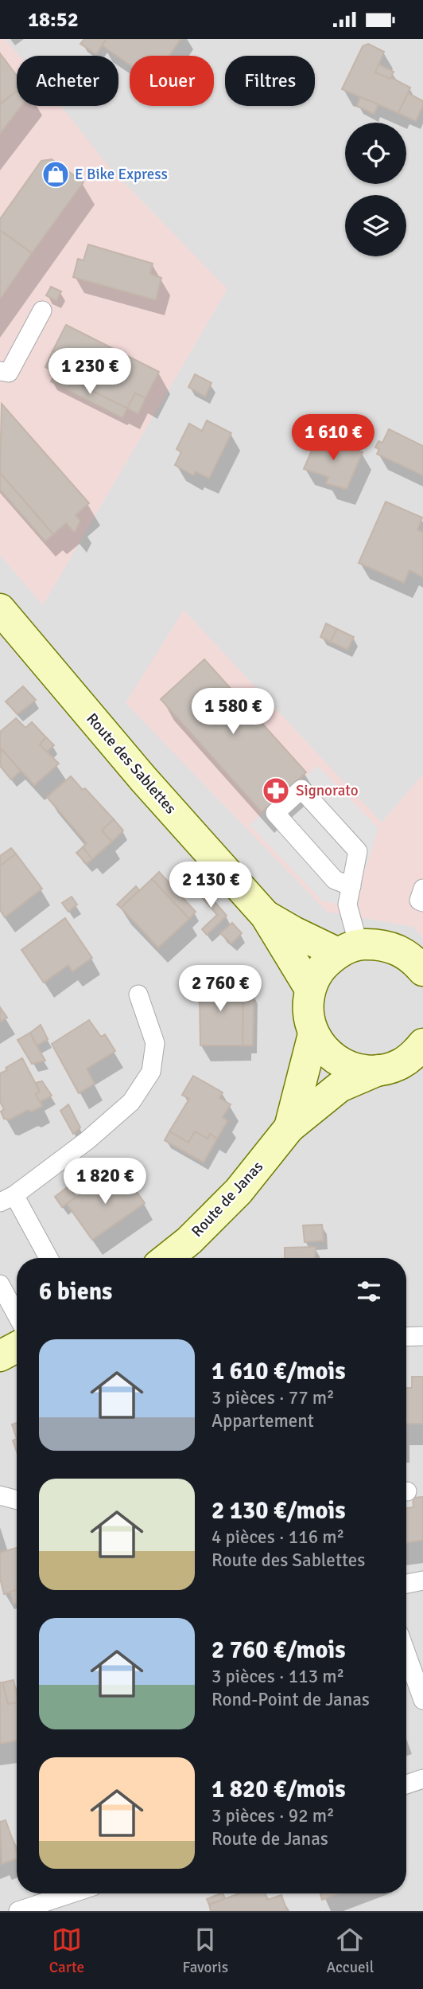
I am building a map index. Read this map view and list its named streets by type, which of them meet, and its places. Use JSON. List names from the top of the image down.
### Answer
{
  "streets": {
    "main road": ["Route des Sablettes", "Route de Janas"]
  },
  "places": {
    "shop": ["E Bike Express"],
    "pharmacy": ["Signorato"]
  },
  "page": {
    "status": "18:52",
    "chip": ["Acheter", "Louer", "Filtres"],
    "price": [
      "1 230 €",
      "1 610 €",
      "1 580 €",
      "2 130 €",
      "2 760 €",
      "1 820 €"
    ],
    "heading": "6 biens",
    "list": [
      {
        "name": "1 610 €/mois",
        "note": "3 pièces · 77 m² · Appartement"
      },
      {
        "name": "2 130 €/mois",
        "note": "4 pièces · 116 m² · Route des Sablettes"
      },
      {
        "name": "2 760 €/mois",
        "note": "3 pièces · 113 m² · Rond-Point de Janas"
      },
      {
        "name": "1 820 €/mois",
        "note": "3 pièces · 92 m² · Route de Janas"
      }
    ],
    "tabs": ["Carte", "Favoris", "Accueil"]
  }
}
